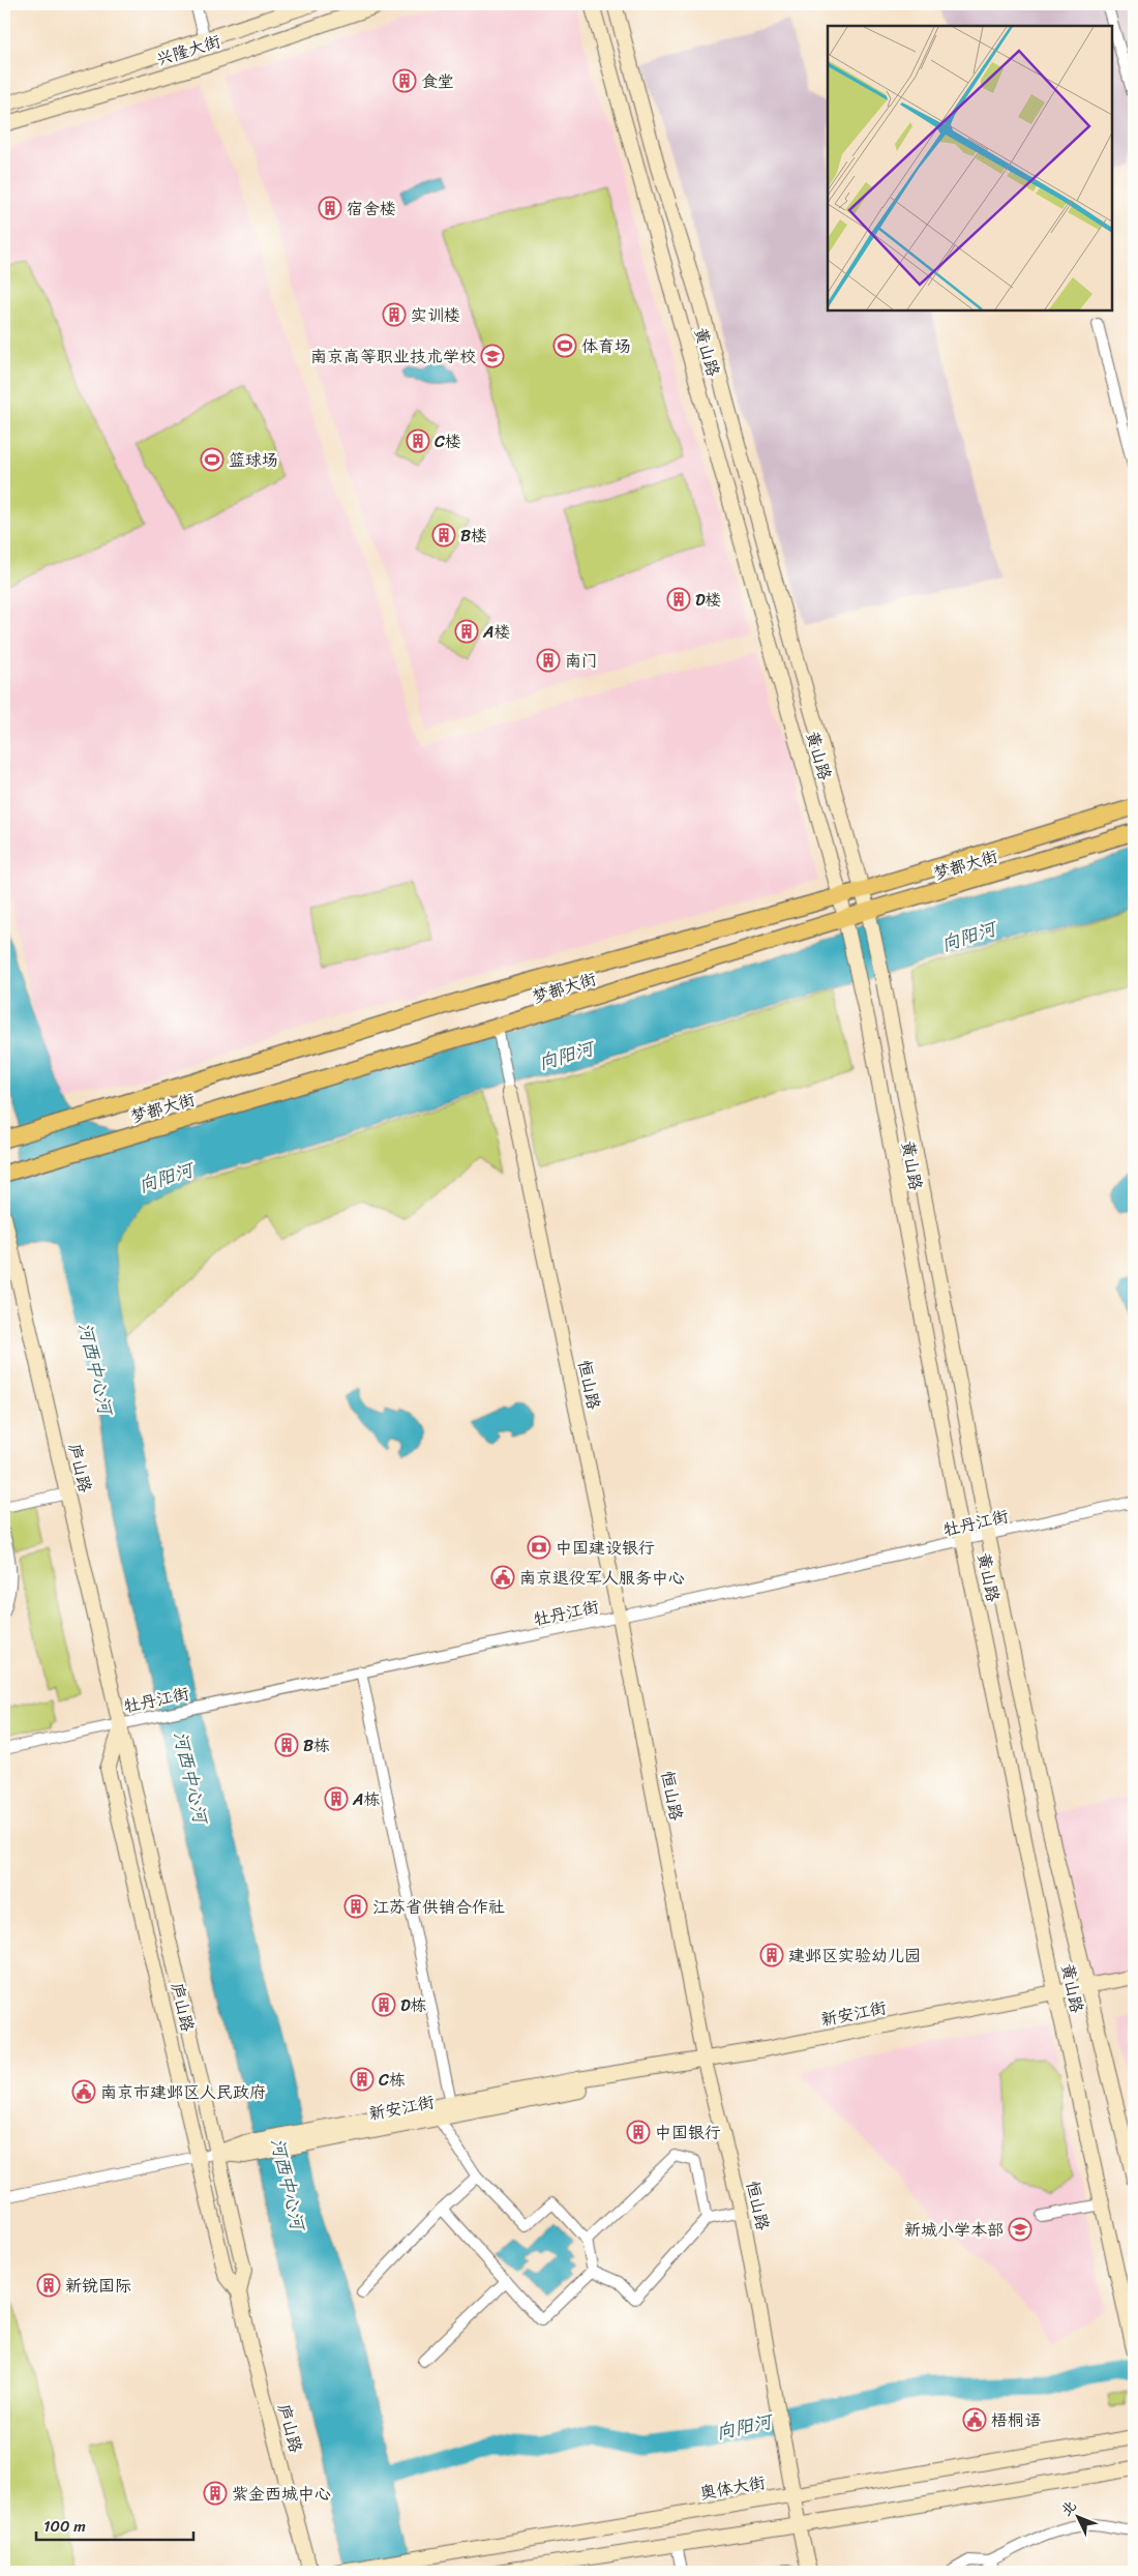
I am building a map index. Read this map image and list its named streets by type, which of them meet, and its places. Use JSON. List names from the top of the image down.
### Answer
{
  "streets": {
    "main road": [
      "兴隆大街",
      "黄山路",
      "梦都大街",
      "恒山路",
      "庐山路",
      "新安江街",
      "奥体大街"
    ],
    "street": ["牡丹江街"]
  },
  "crossings": [
    ["黄山路", "梦都大街"],
    ["黄山路", "牡丹江街"],
    ["黄山路", "新安江街"],
    ["梦都大街", "恒山路"],
    ["恒山路", "牡丹江街"],
    ["恒山路", "新安江街"],
    ["恒山路", "奥体大街"],
    ["庐山路", "牡丹江街"],
    ["庐山路", "新安江街"]
  ],
  "water": ["向阳河", "河西中心河"],
  "places": {
    "building": [
      "食堂",
      "宿舍楼",
      "实训楼",
      "C楼",
      "B楼",
      "D楼",
      "A楼",
      "南门",
      "B栋",
      "A栋",
      "江苏省供销合作社",
      "建邺区实验幼儿园",
      "D栋",
      "C栋",
      "中国银行",
      "新锐国际",
      "紫金西城中心"
    ],
    "sports": ["体育场", "篮球场"],
    "school or university": ["南京高等职业技术学校", "新城小学本部"],
    "bank": ["中国建设银行"],
    "public building": ["南京退役军人服务中心", "南京市建邺区人民政府", "梧桐语"]
  },
  "scale_bar": "100 m",
  "north": "top left"
}
